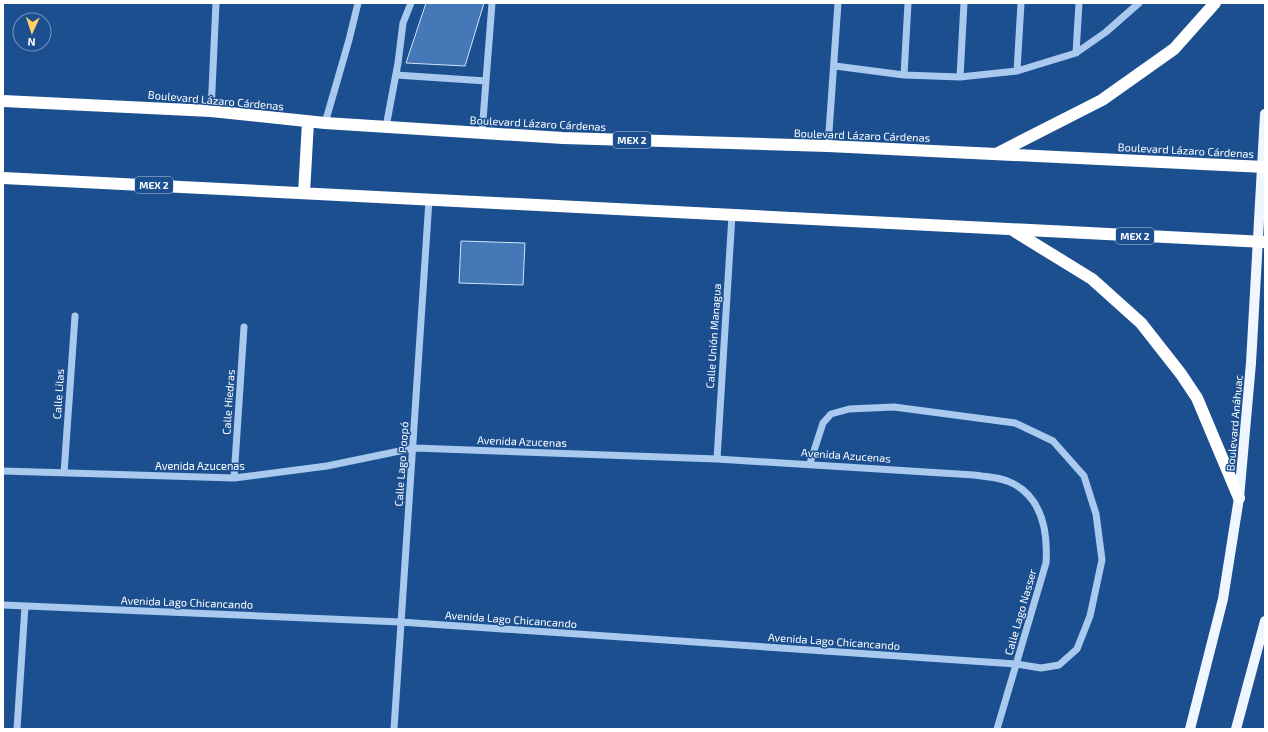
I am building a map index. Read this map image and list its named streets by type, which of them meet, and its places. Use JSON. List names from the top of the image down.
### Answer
{
  "streets": {
    "highway": ["Boulevard Lázaro Cárdenas", "MEX 2"],
    "main road": ["Boulevard Anáhuac"],
    "street": [
      "Calle Unión Managua",
      "Calle Lilas",
      "Calle Hiedras",
      "Avenida Azucenas",
      "Calle Lago Poopó",
      "Avenida Lago Chicancando",
      "Calle Lago Nasser"
    ]
  },
  "crossings": [
    ["Boulevard Lázaro Cárdenas", "Boulevard Anáhuac"],
    ["MEX 2", "Calle Unión Managua"],
    ["MEX 2", "Boulevard Anáhuac"],
    ["MEX 2", "Calle Lago Poopó"],
    ["Calle Unión Managua", "Avenida Azucenas"],
    ["Calle Lilas", "Avenida Azucenas"],
    ["Calle Hiedras", "Avenida Azucenas"],
    ["Avenida Azucenas", "Calle Lago Poopó"],
    ["Avenida Azucenas", "Avenida Lago Chicancando"],
    ["Avenida Azucenas", "Calle Lago Nasser"],
    ["Calle Lago Poopó", "Avenida Lago Chicancando"],
    ["Avenida Lago Chicancando", "Calle Lago Nasser"]
  ],
  "north": "bottom"
}
